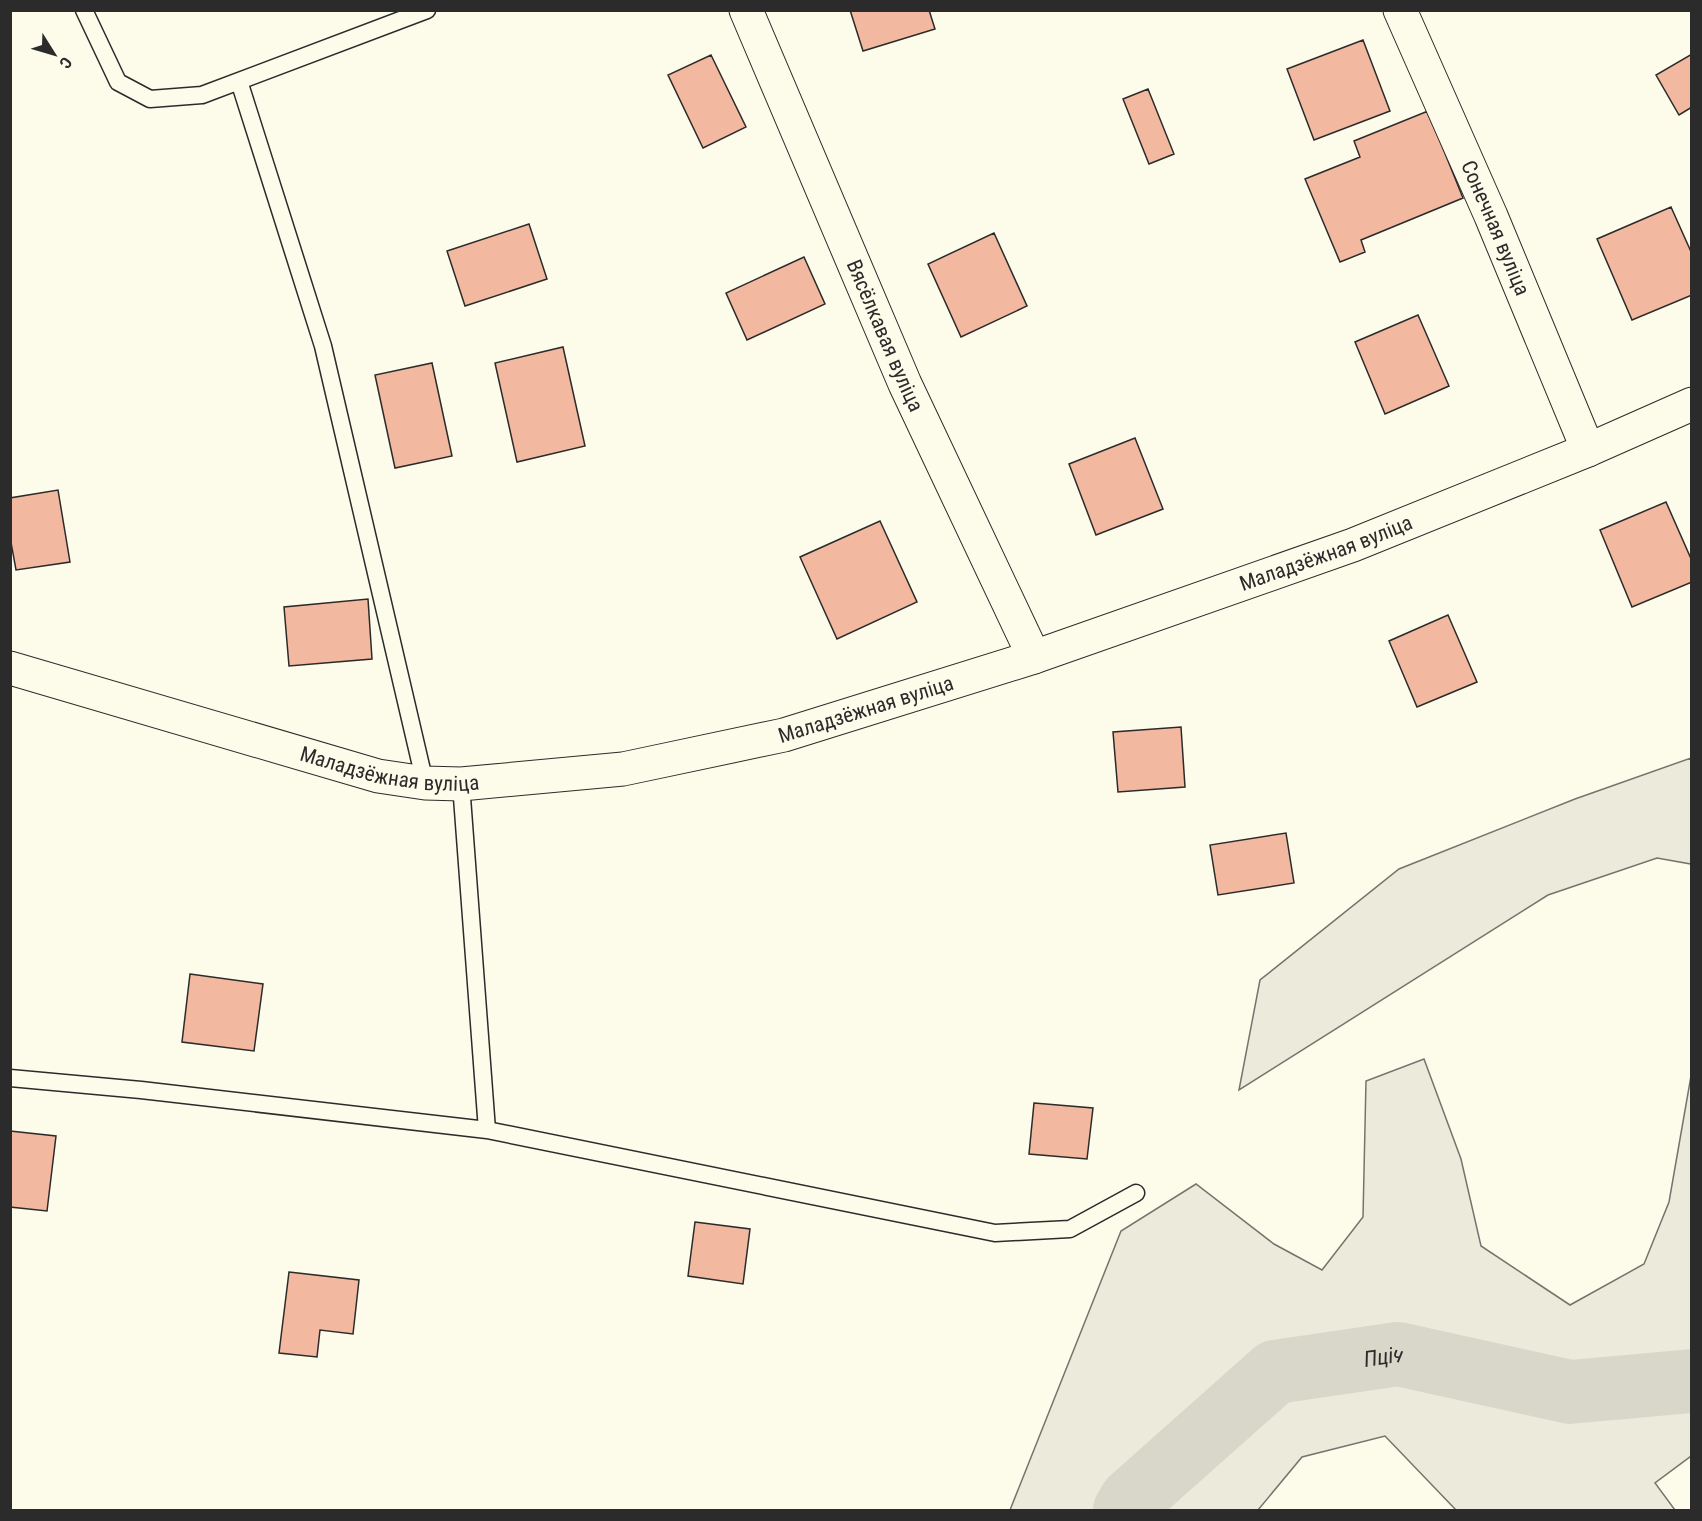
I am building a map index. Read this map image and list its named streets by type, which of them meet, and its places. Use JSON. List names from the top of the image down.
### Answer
{
  "streets": {
    "street": ["Сонечная вуліца", "Вясёлкавая вуліца", "Маладзёжная вуліца"]
  },
  "crossings": [
    ["Сонечная вуліца", "Маладзёжная вуліца"],
    ["Вясёлкавая вуліца", "Маладзёжная вуліца"]
  ],
  "water": ["Пціч"],
  "north": "bottom right"
}
